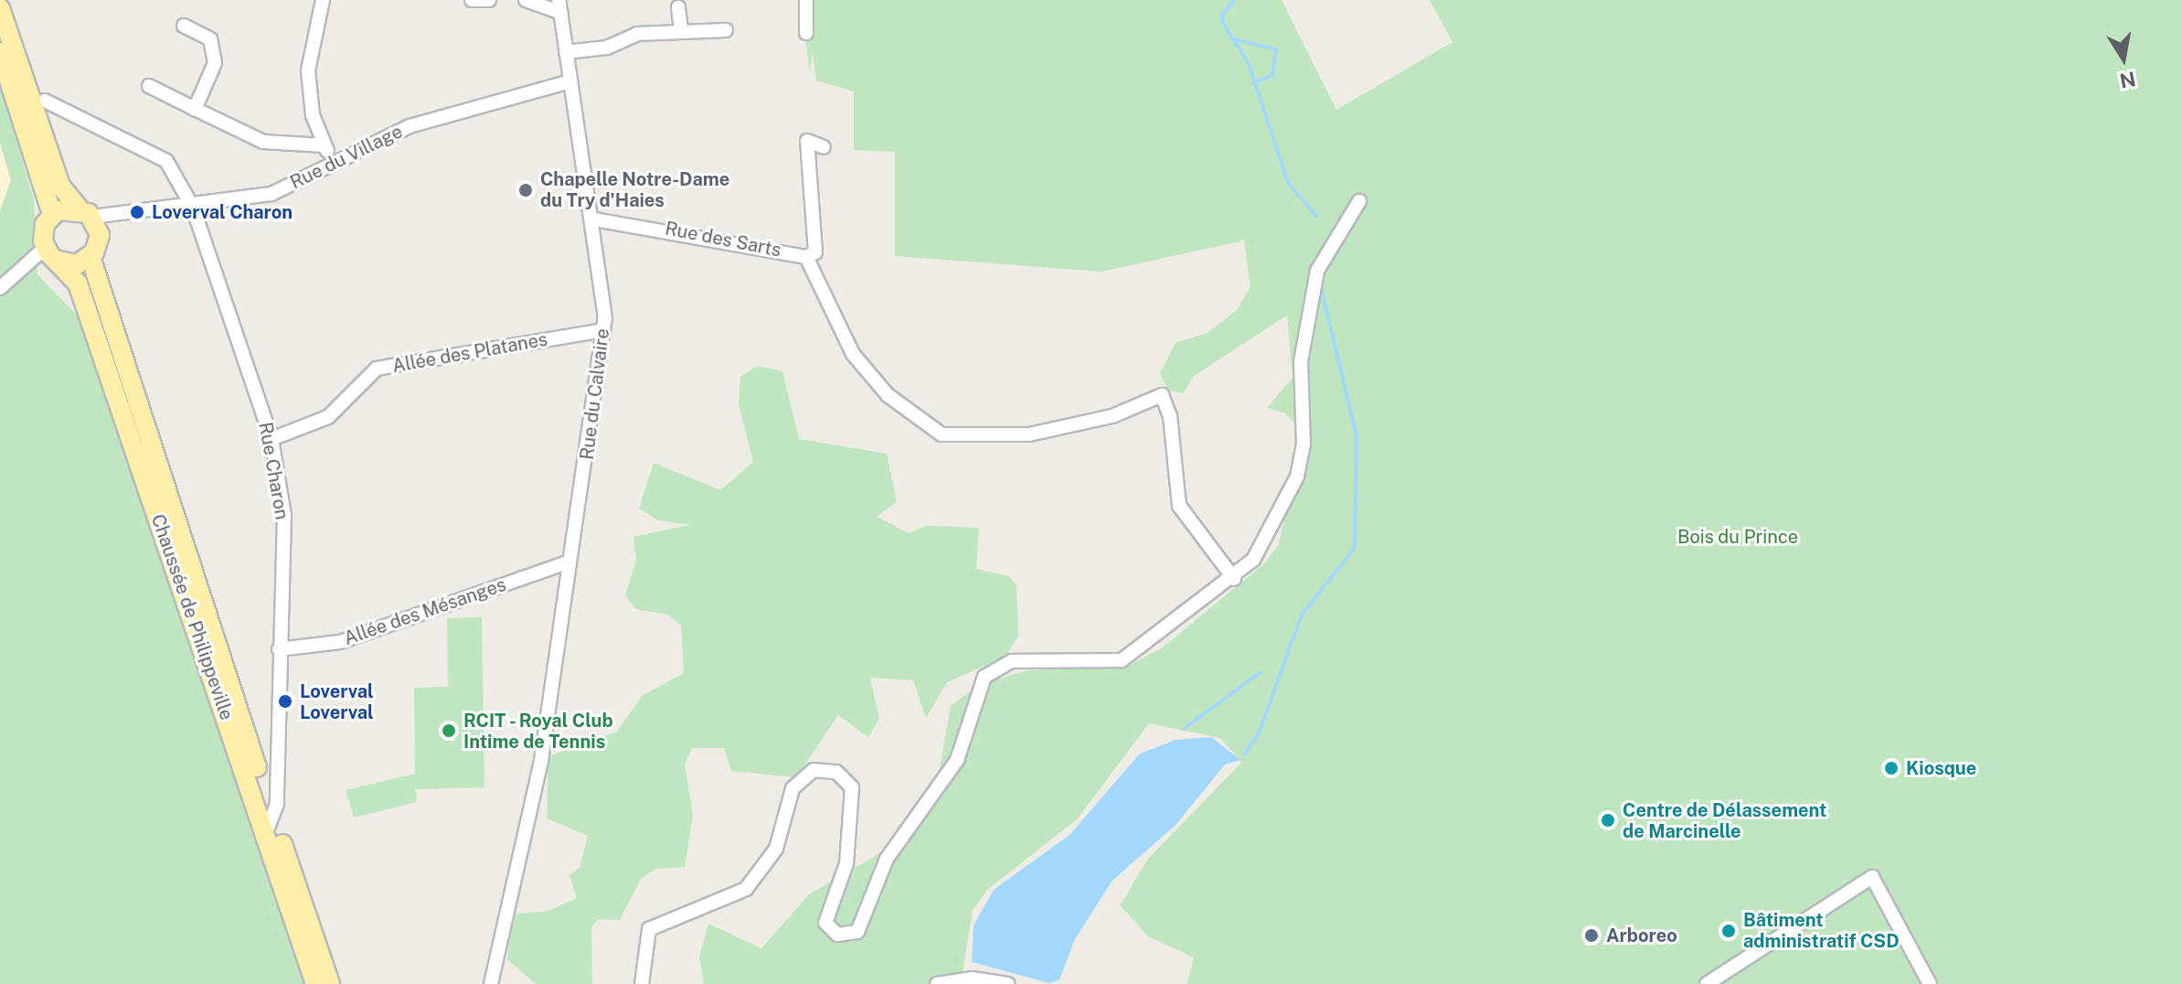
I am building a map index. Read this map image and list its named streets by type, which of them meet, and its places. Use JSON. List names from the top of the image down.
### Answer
{
  "streets": {
    "main road": ["Chaussée de Philippeville"],
    "street": [
      "Rue du Village",
      "Rue des Sarts",
      "Allée des Platanes",
      "Rue du Calvaire",
      "Rue Charon",
      "Allée des Mésanges"
    ]
  },
  "crossings": [
    ["Rue du Village", "Rue du Calvaire"],
    ["Rue du Village", "Rue Charon"],
    ["Rue du Village", "Chaussée de Philippeville"],
    ["Rue des Sarts", "Rue du Calvaire"],
    ["Allée des Platanes", "Rue du Calvaire"],
    ["Allée des Platanes", "Rue Charon"],
    ["Rue du Calvaire", "Allée des Mésanges"],
    ["Rue Charon", "Allée des Mésanges"],
    ["Rue Charon", "Chaussée de Philippeville"]
  ],
  "parks": ["Bois du Prince"],
  "places": [
    "Chapelle Notre-Dame du Try d'Haies",
    "Loverval Charon",
    "Loverval Loverval",
    "RCIT - Royal Club Intime de Tennis",
    "Kiosque",
    "Centre de Délassement de Marcinelle",
    "Bâtiment administratif CSD",
    "Arboreo"
  ],
  "north": "bottom"
}
